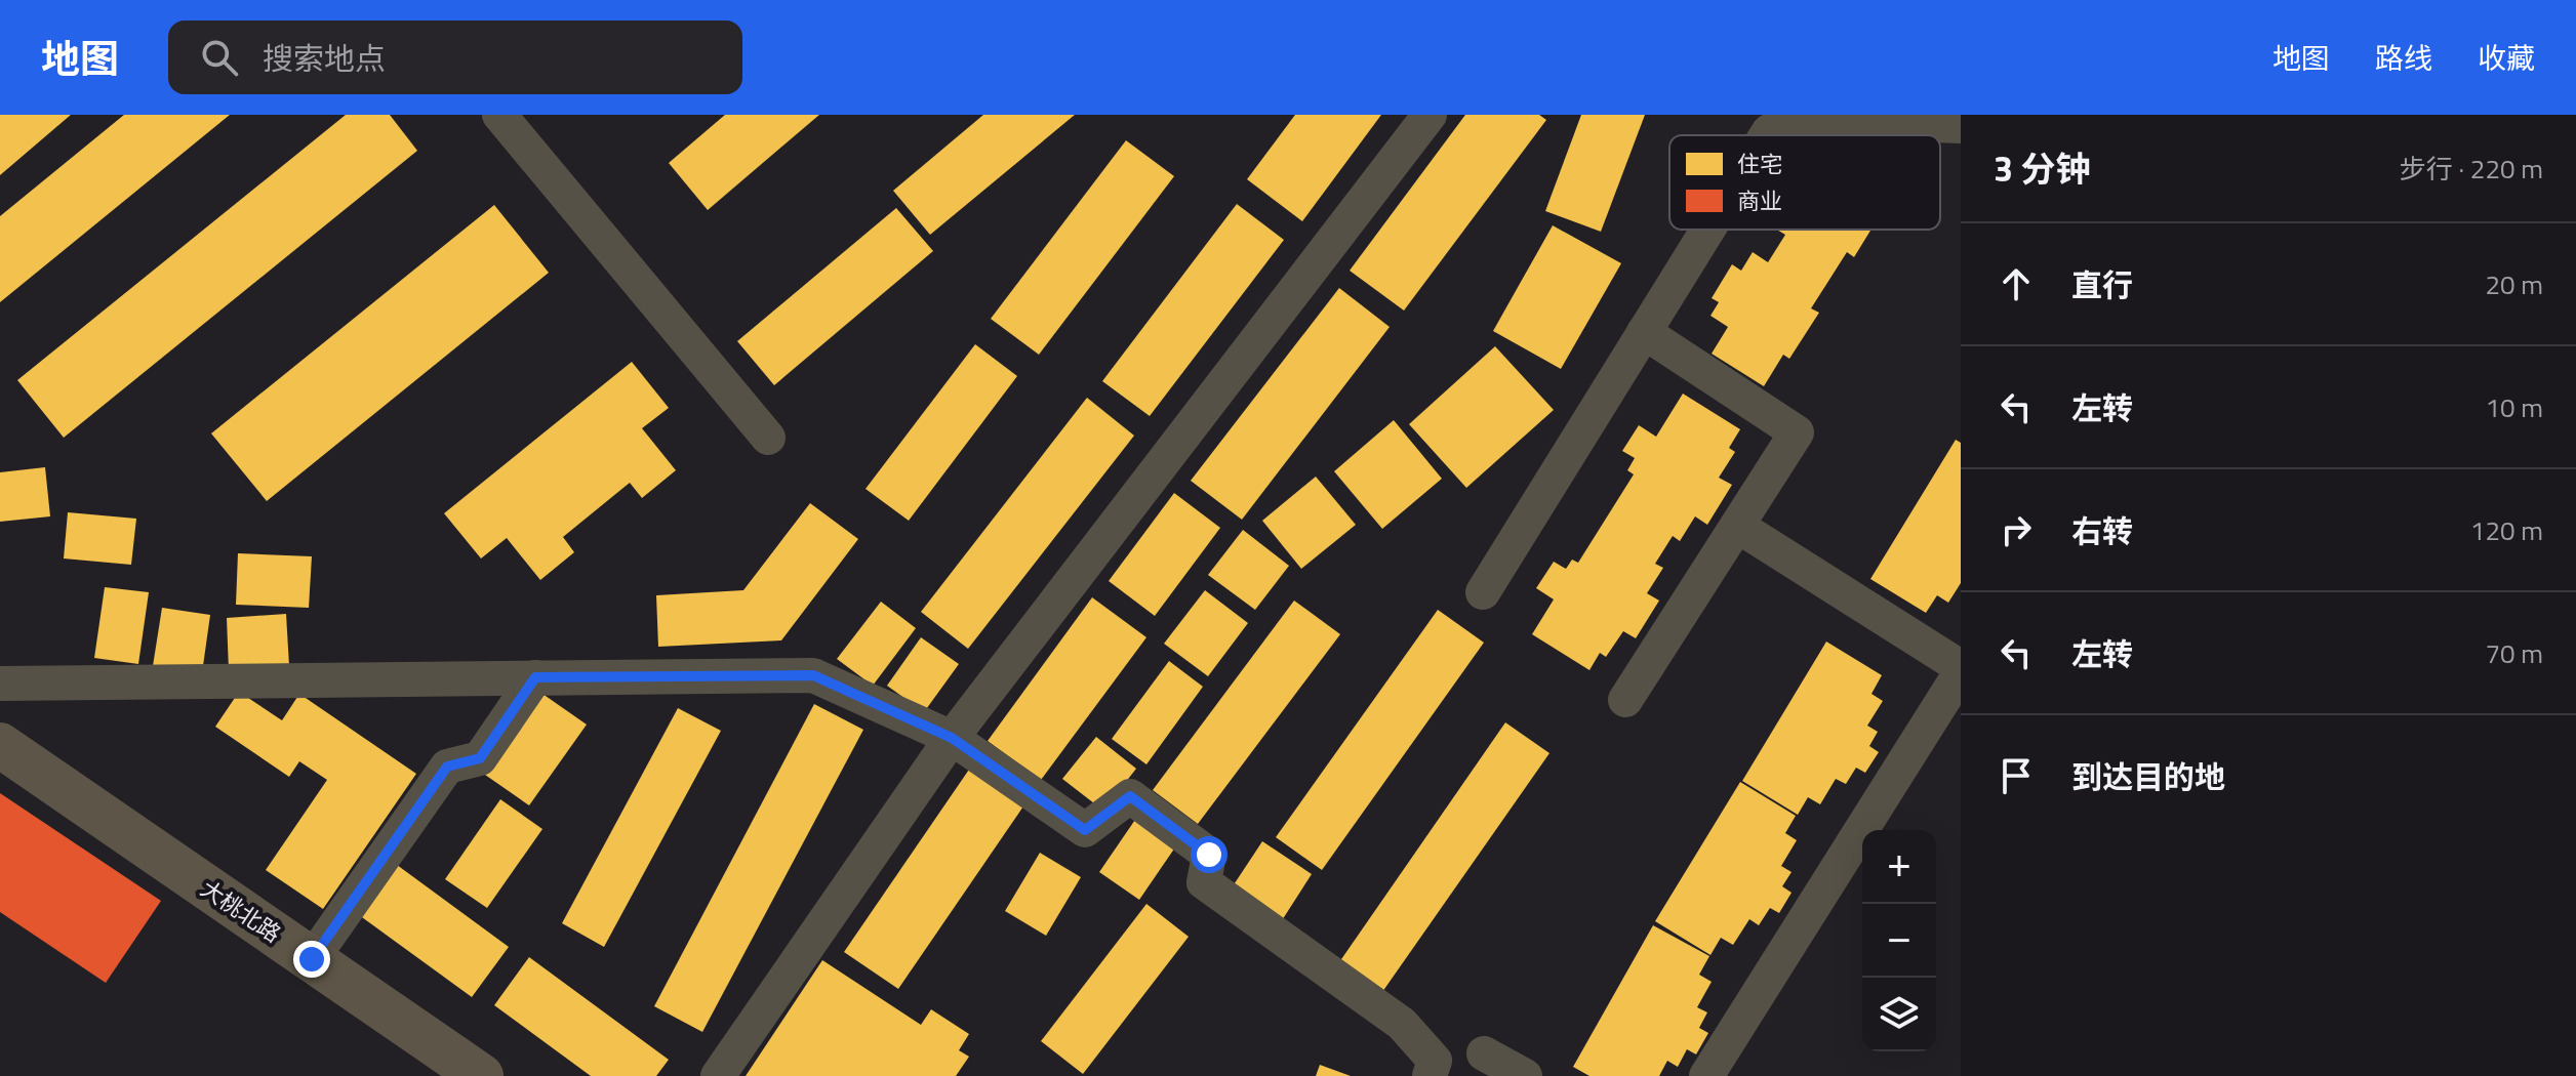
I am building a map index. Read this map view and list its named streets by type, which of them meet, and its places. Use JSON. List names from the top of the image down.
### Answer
{
  "streets": {
    "street": ["大桃北路"]
  },
  "legend": ["住宅", "商业"],
  "page": {
    "header": "地图",
    "search": "搜索地点",
    "nav": ["地图", "路线", "收藏"],
    "heading": ["3 分钟", "步行 · 220 m"],
    "list": [
      ["直行", "20 m"],
      ["左转", "10 m"],
      ["右转", "120 m"],
      ["左转", "70 m"],
      "到达目的地"
    ],
    "map_buttons": ["+", "−"]
  }
}
